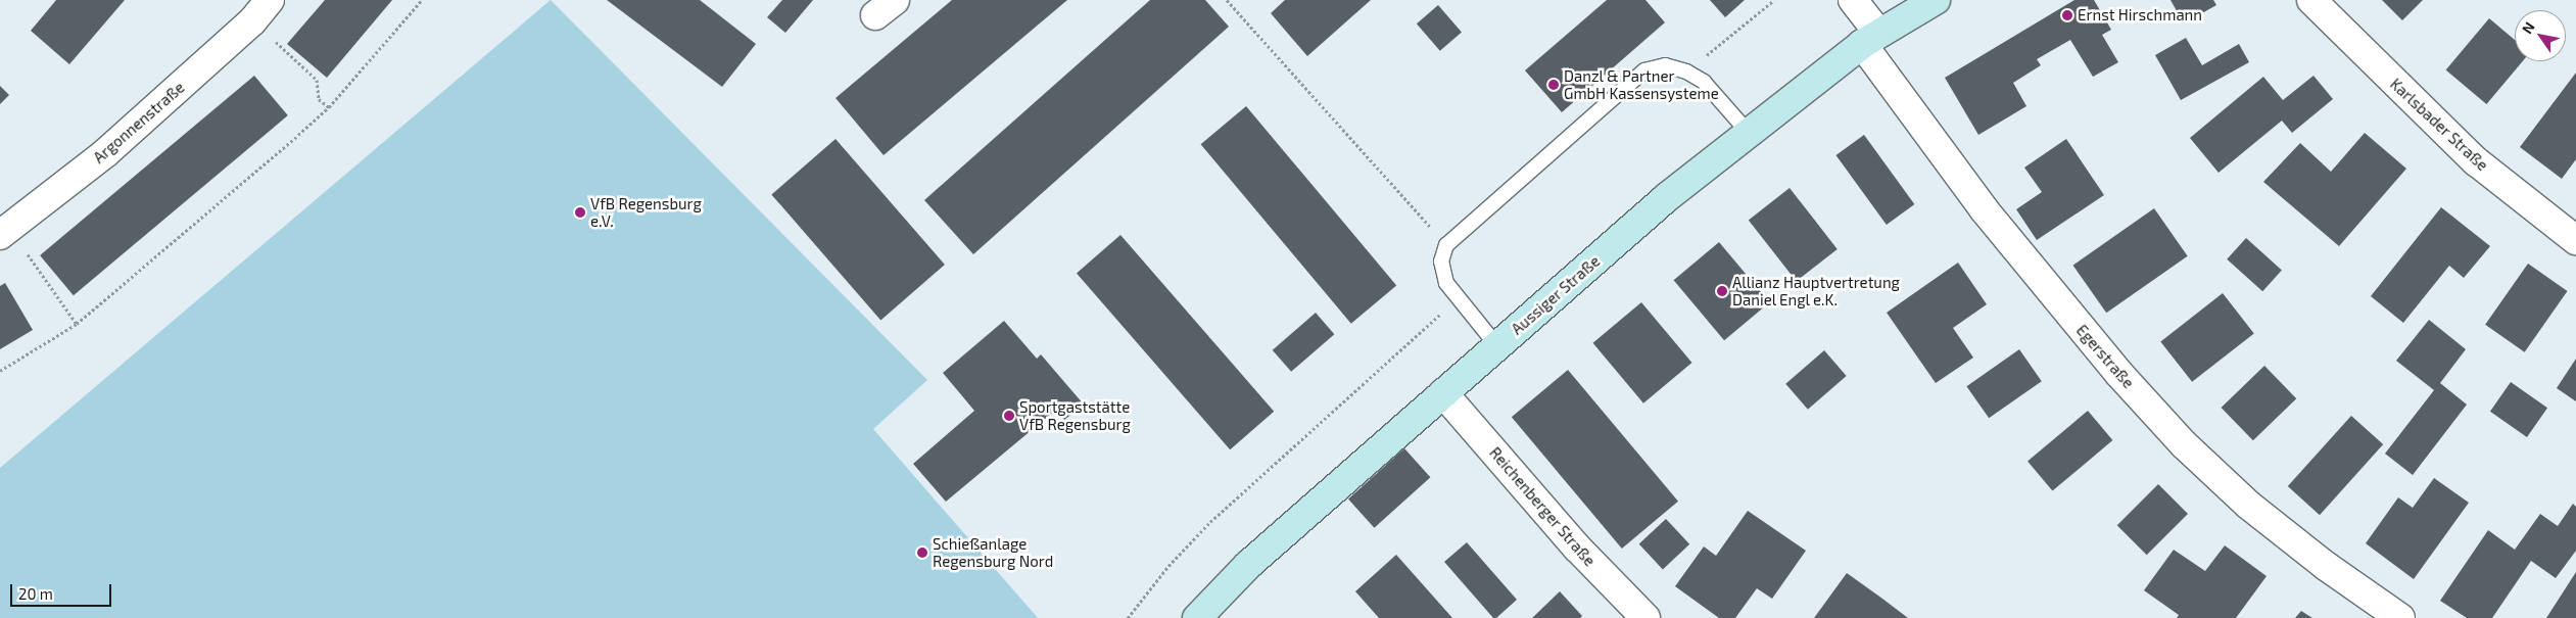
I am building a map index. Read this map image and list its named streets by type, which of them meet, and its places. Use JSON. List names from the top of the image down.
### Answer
{
  "streets": {
    "street": [
      "Argonnenstraße",
      "Karlsbader Straße",
      "Aussiger Straße",
      "Egerstraße",
      "Reichenberger Straße"
    ]
  },
  "crossings": [
    ["Aussiger Straße", "Egerstraße"],
    ["Aussiger Straße", "Reichenberger Straße"]
  ],
  "places": [
    "Ernst Hirschmann",
    "Danzl & Partner GmbH Kassensysteme",
    "VfB Regensburg e.V.",
    "Allianz Hauptvertretung Daniel Engl e.K.",
    "Sportgaststätte VfB Regensburg",
    "Schießanlage Regensburg Nord"
  ],
  "scale_bar": "20 m",
  "north": "top left"
}
